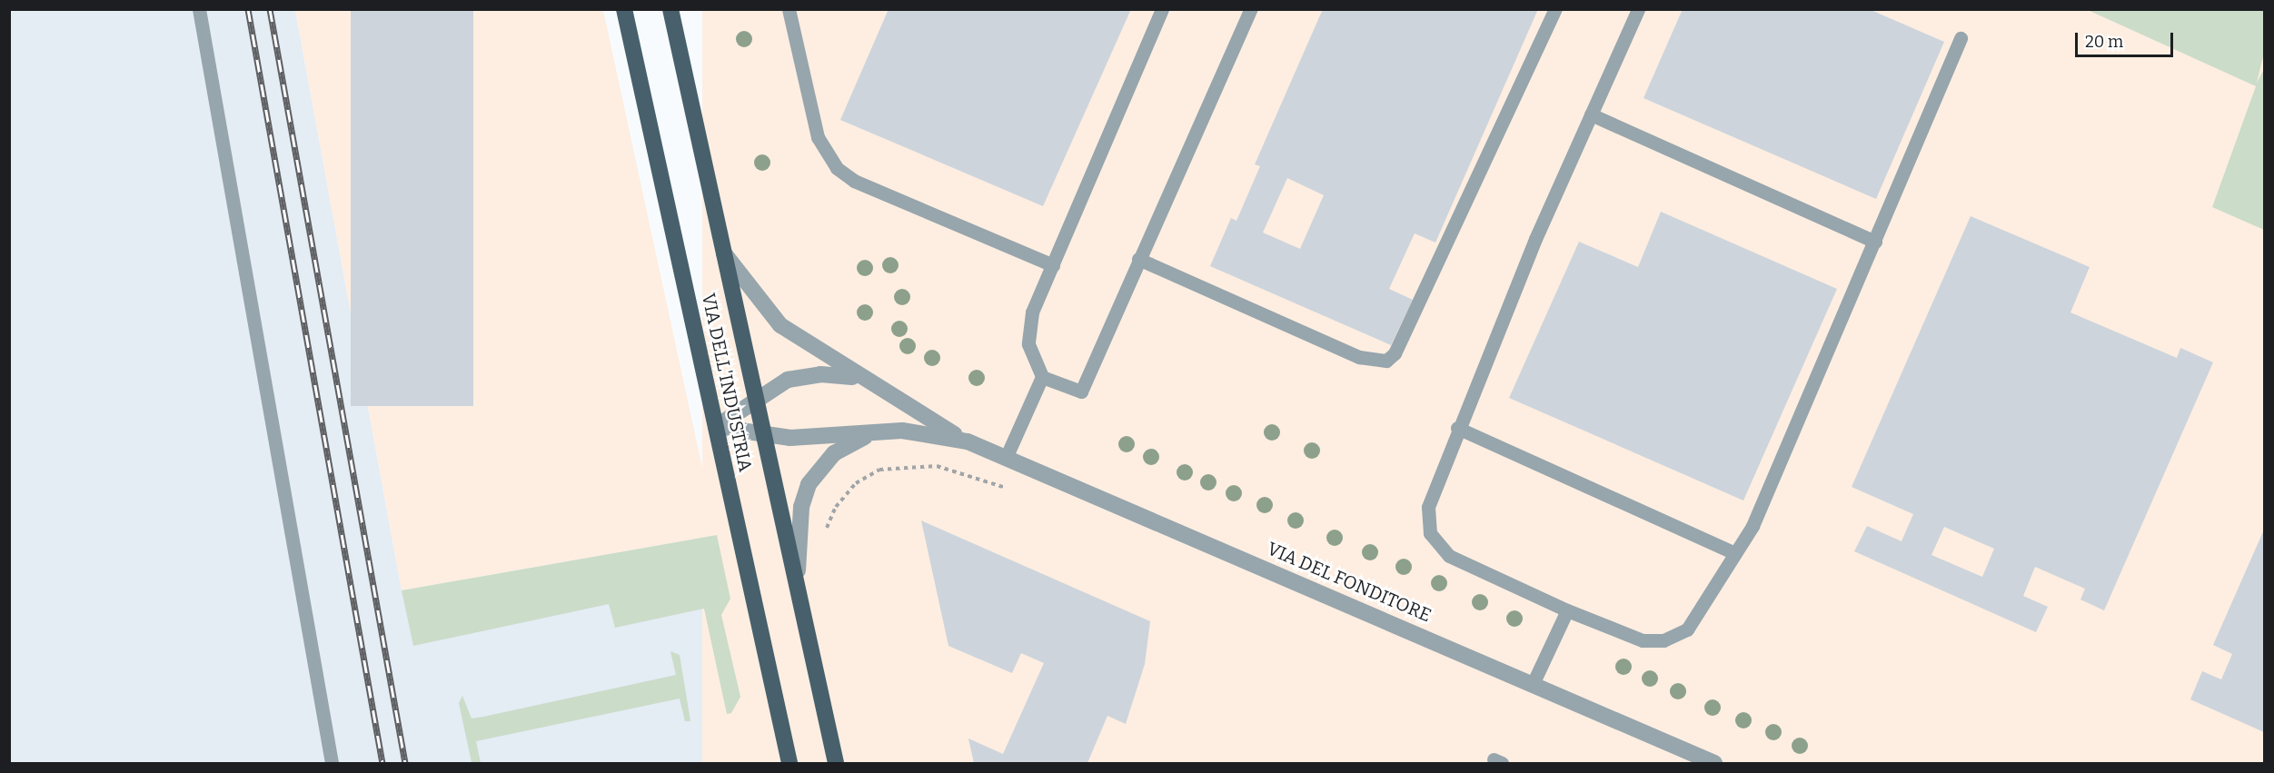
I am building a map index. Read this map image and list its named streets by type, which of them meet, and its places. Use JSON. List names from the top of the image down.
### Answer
{
  "streets": {
    "main road": ["VIA DELL'INDUSTRIA"],
    "street": ["VIA DEL FONDITORE"]
  },
  "crossings": [
    ["VIA DELL'INDUSTRIA", "VIA DEL FONDITORE"]
  ],
  "scale_bar": "20 m"
}
